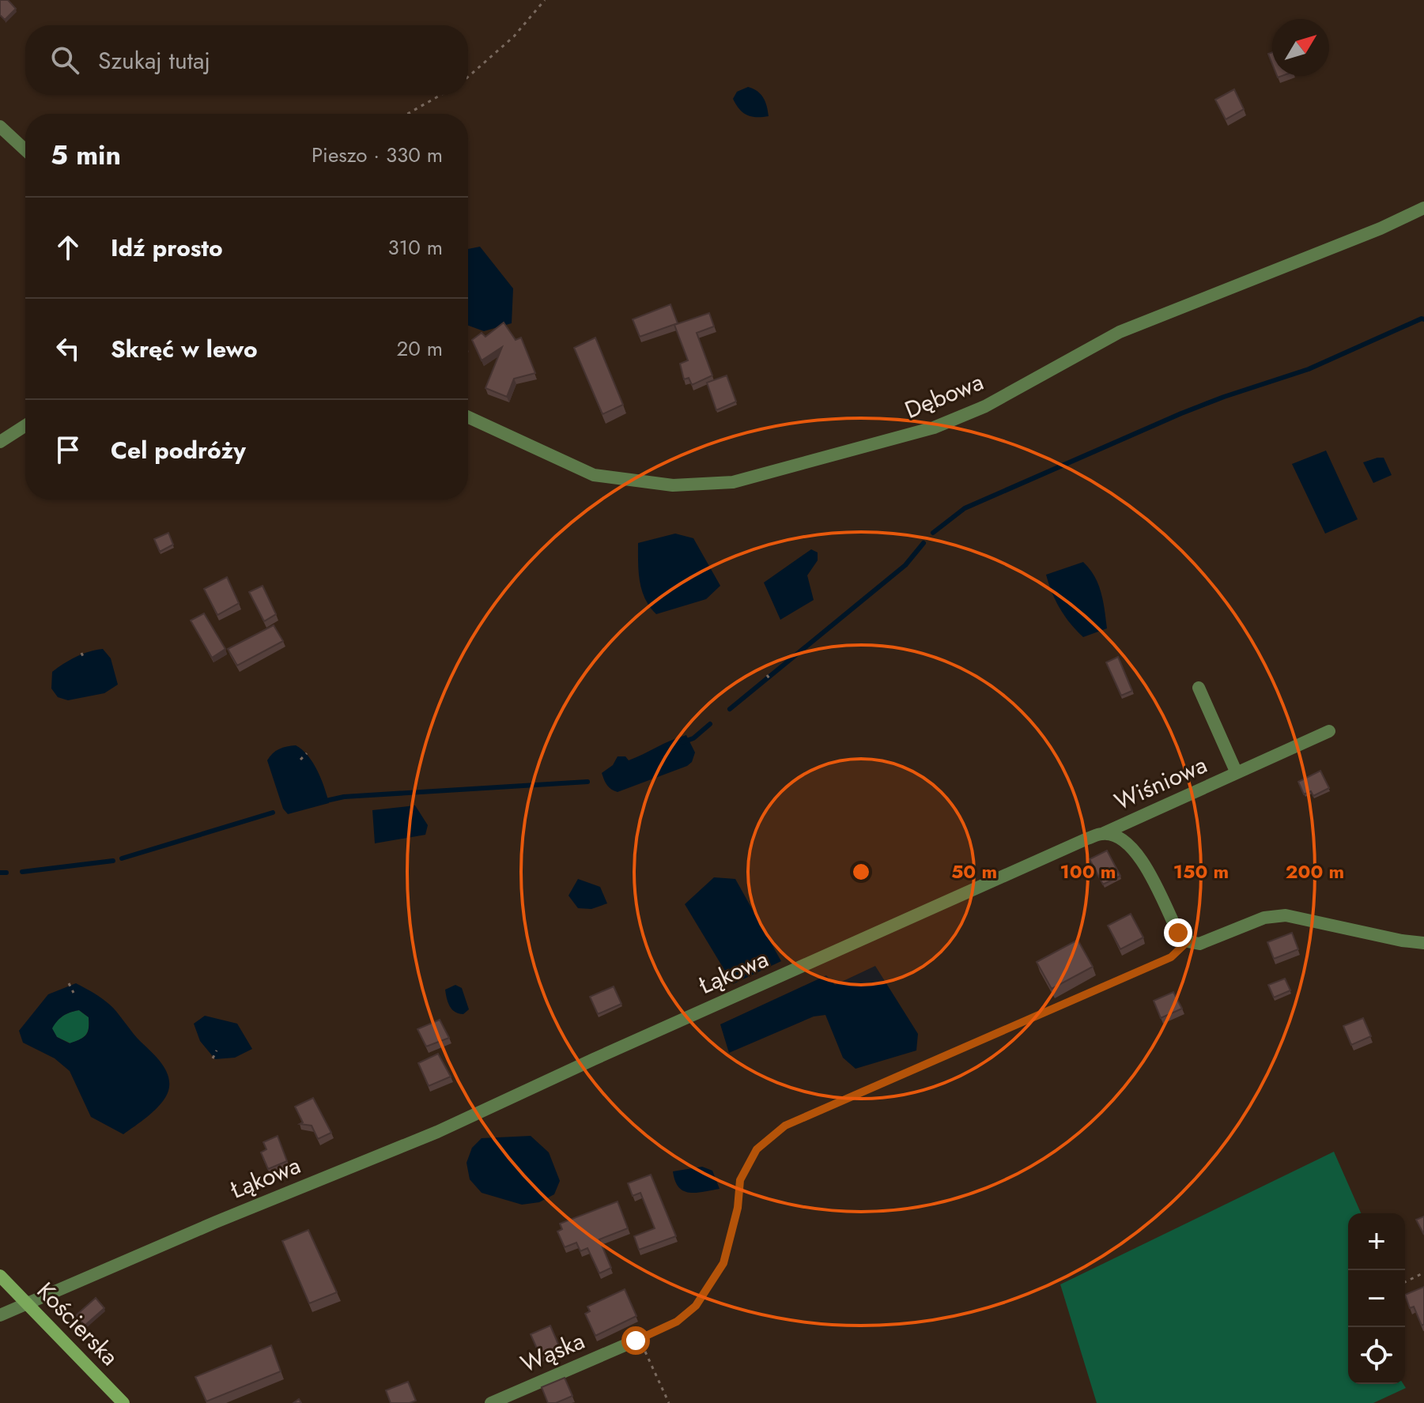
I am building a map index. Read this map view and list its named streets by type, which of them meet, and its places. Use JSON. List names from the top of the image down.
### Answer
{
  "streets": {
    "main road": ["Kościerska"],
    "street": [
      "Dębowa",
      "Wiśniowa",
      "Łąkowa",
      "Wąska"
    ]
  },
  "crossings": [
    ["Wiśniowa", "Łąkowa"],
    ["Łąkowa", "Kościerska"]
  ],
  "north": "top right",
  "page": {
    "search": "Szukaj tutaj",
    "heading": ["5 min", "Pieszo · 330 m"],
    "list": [
      ["Idź prosto", "310 m"],
      ["Skręć w lewo", "20 m"],
      "Cel podróży"
    ],
    "map_buttons": ["+", "−"]
  },
  "rings": [
    "50 m",
    "100 m",
    "150 m",
    "200 m"
  ]
}
